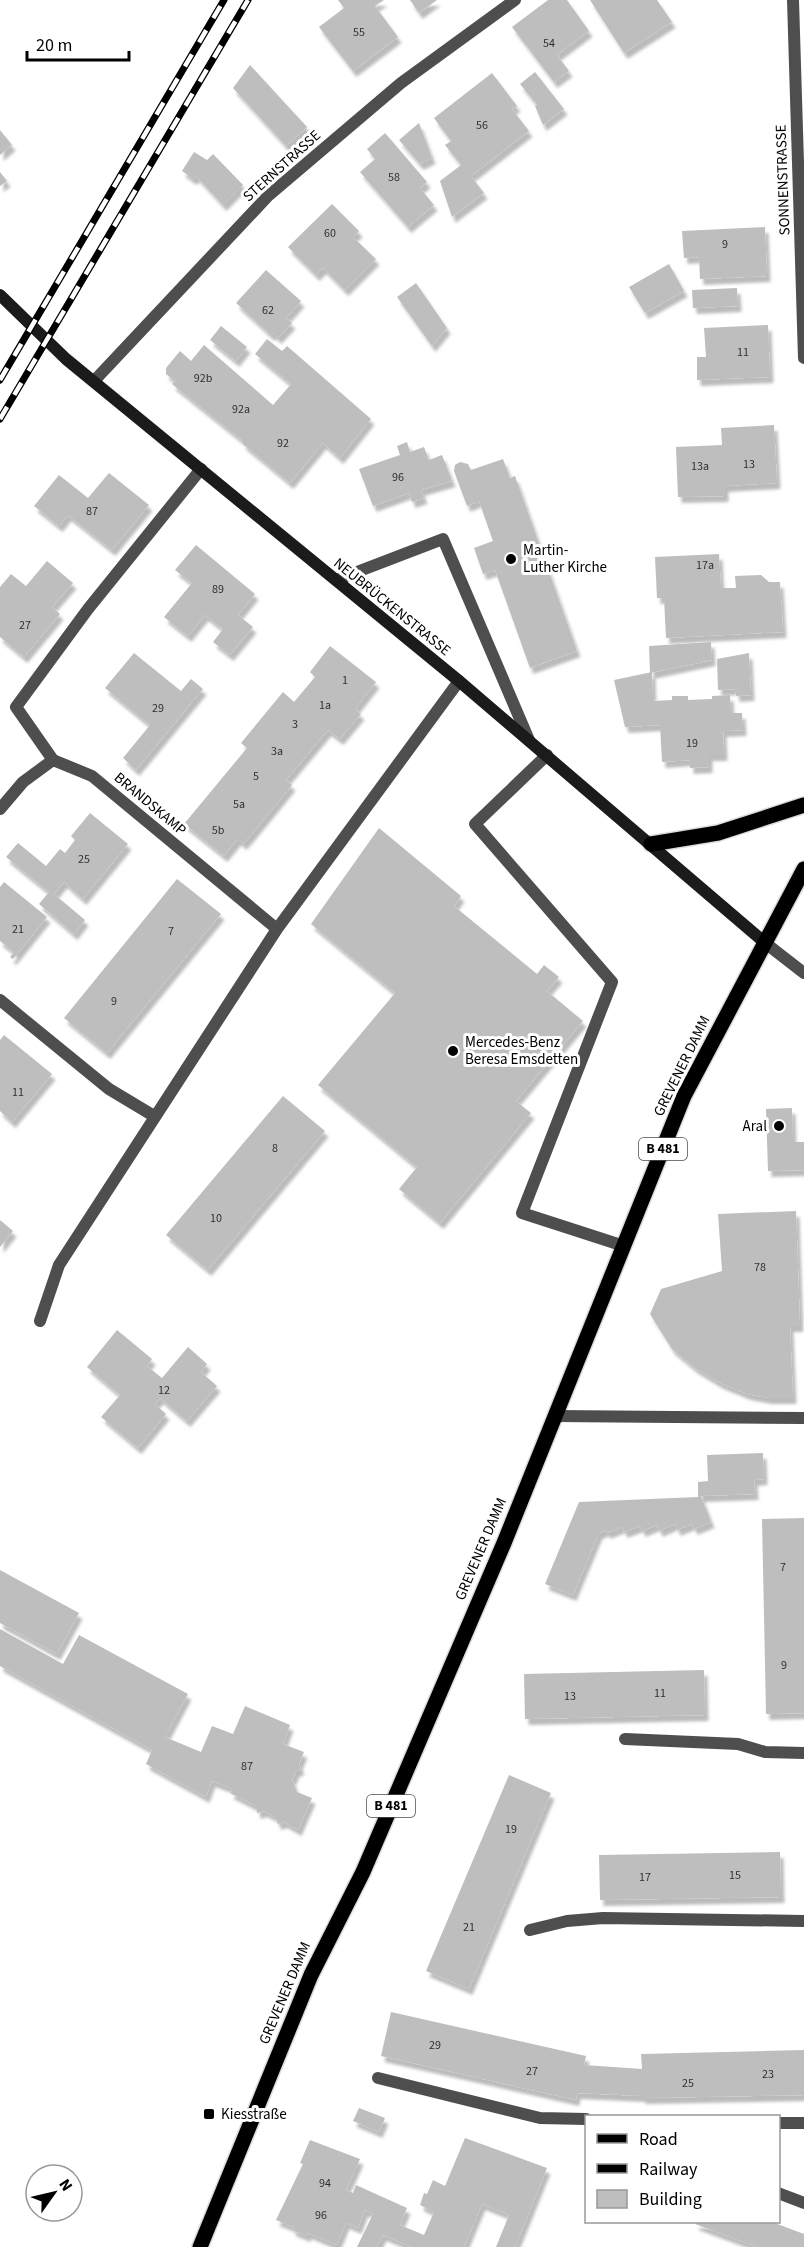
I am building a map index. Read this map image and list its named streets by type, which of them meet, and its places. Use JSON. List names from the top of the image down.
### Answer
{
  "streets": {
    "main road": ["GREVENER DAMM", "B 481"],
    "street": [
      "STERNSTRASSE",
      "SONNENSTRASSE",
      "NEUBRÜCKENSTRASSE",
      "BRANDSKAMP"
    ]
  },
  "crossings": [
    ["STERNSTRASSE", "NEUBRÜCKENSTRASSE"],
    ["NEUBRÜCKENSTRASSE", "GREVENER DAMM"]
  ],
  "places": {
    "other": ["Martin- Luther Kirche", "Mercedes-Benz Beresa Emsdetten", "Aral"],
    "transit": ["Kiesstraße"]
  },
  "house_numbers": [
    "55",
    "54",
    "56",
    "58",
    "60",
    "9",
    "62",
    "11",
    "92b",
    "92a",
    "92",
    "13",
    "13a",
    "96",
    "87",
    "17a",
    "89",
    "27",
    "1",
    "1a",
    "29",
    "3",
    "19",
    "3a",
    "5",
    "5a",
    "5b",
    "25",
    "21",
    "7",
    "9",
    "11",
    "8",
    "10",
    "78",
    "12",
    "7",
    "9",
    "11",
    "13",
    "87",
    "19",
    "15",
    "17",
    "21",
    "29",
    "27",
    "23",
    "25",
    "94",
    "96"
  ],
  "legend": ["Road", "Railway", "Building"],
  "scale_bar": "20 m",
  "north": "top right"
}
